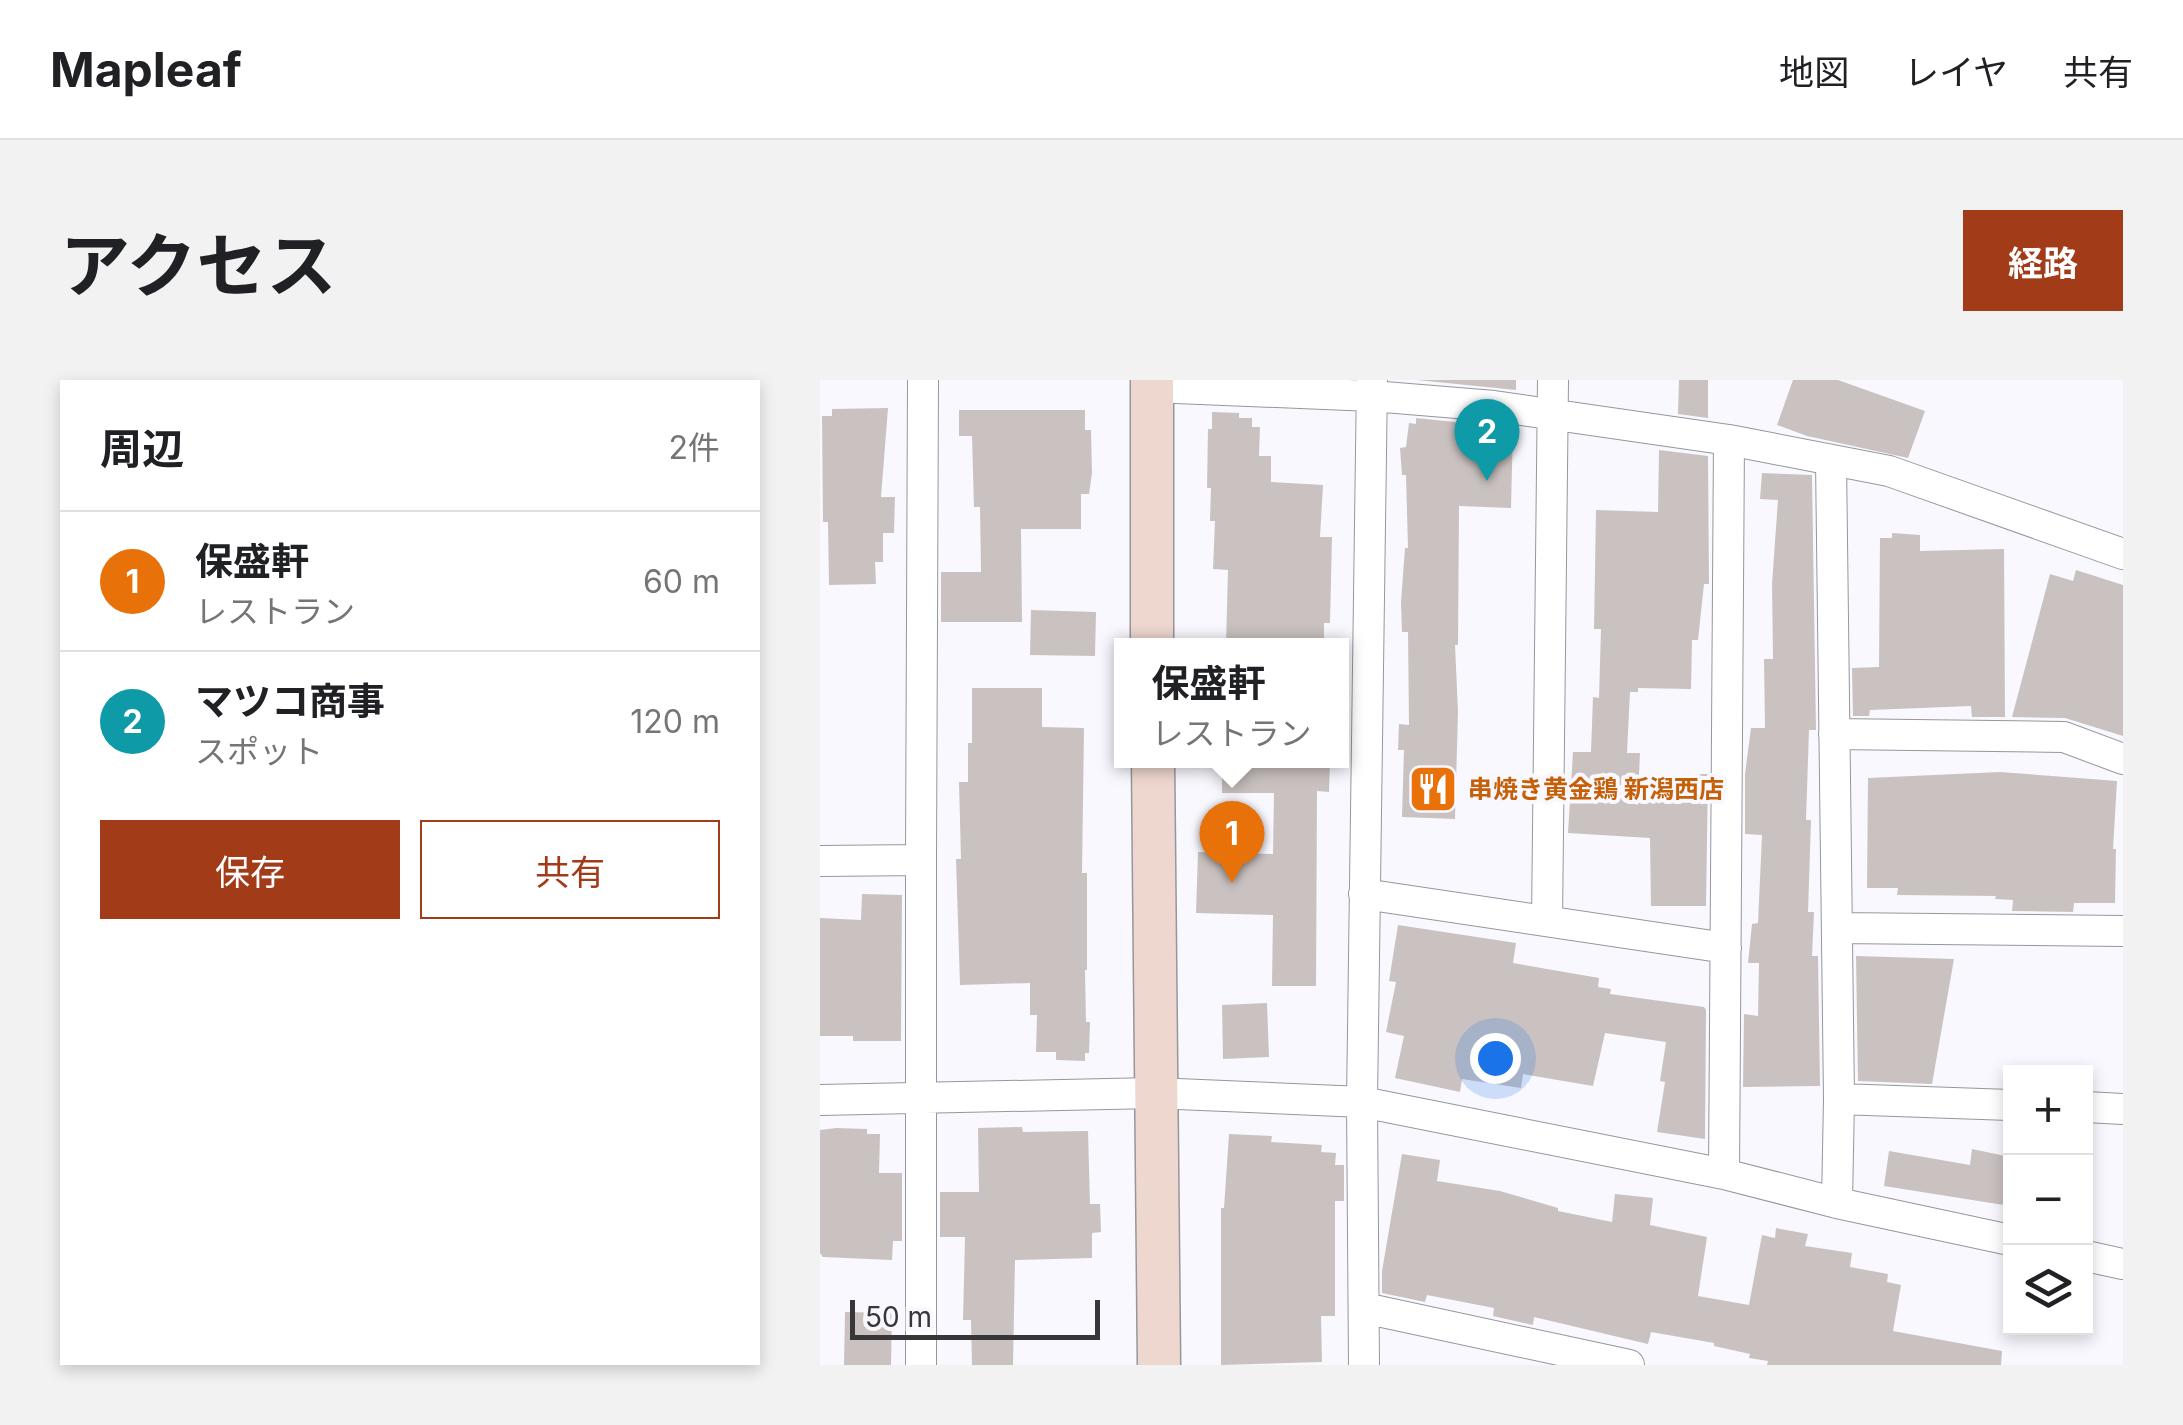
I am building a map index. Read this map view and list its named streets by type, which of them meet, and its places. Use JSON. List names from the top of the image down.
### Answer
{
  "places": {
    "restaurant": ["串焼き黄金鶏 新潟西店"]
  },
  "scale_bar": "50 m",
  "page": {
    "header": "Mapleaf",
    "nav": ["地図", "レイヤ", "共有"],
    "title": "アクセス",
    "buttons": [
      "経路",
      ["保存", "共有"]
    ],
    "heading": ["周辺", "2件"],
    "pins": ["2", "1"],
    "list": [
      {
        "mark": "1",
        "name": "保盛軒",
        "note": "レストラン",
        "value": "60 m"
      },
      {
        "mark": "2",
        "name": "マツコ商事",
        "note": "スポット",
        "value": "120 m"
      }
    ],
    "popup": ["保盛軒", "レストラン"],
    "map_buttons": ["+", "−"],
    "scale": "50 m"
  }
}
